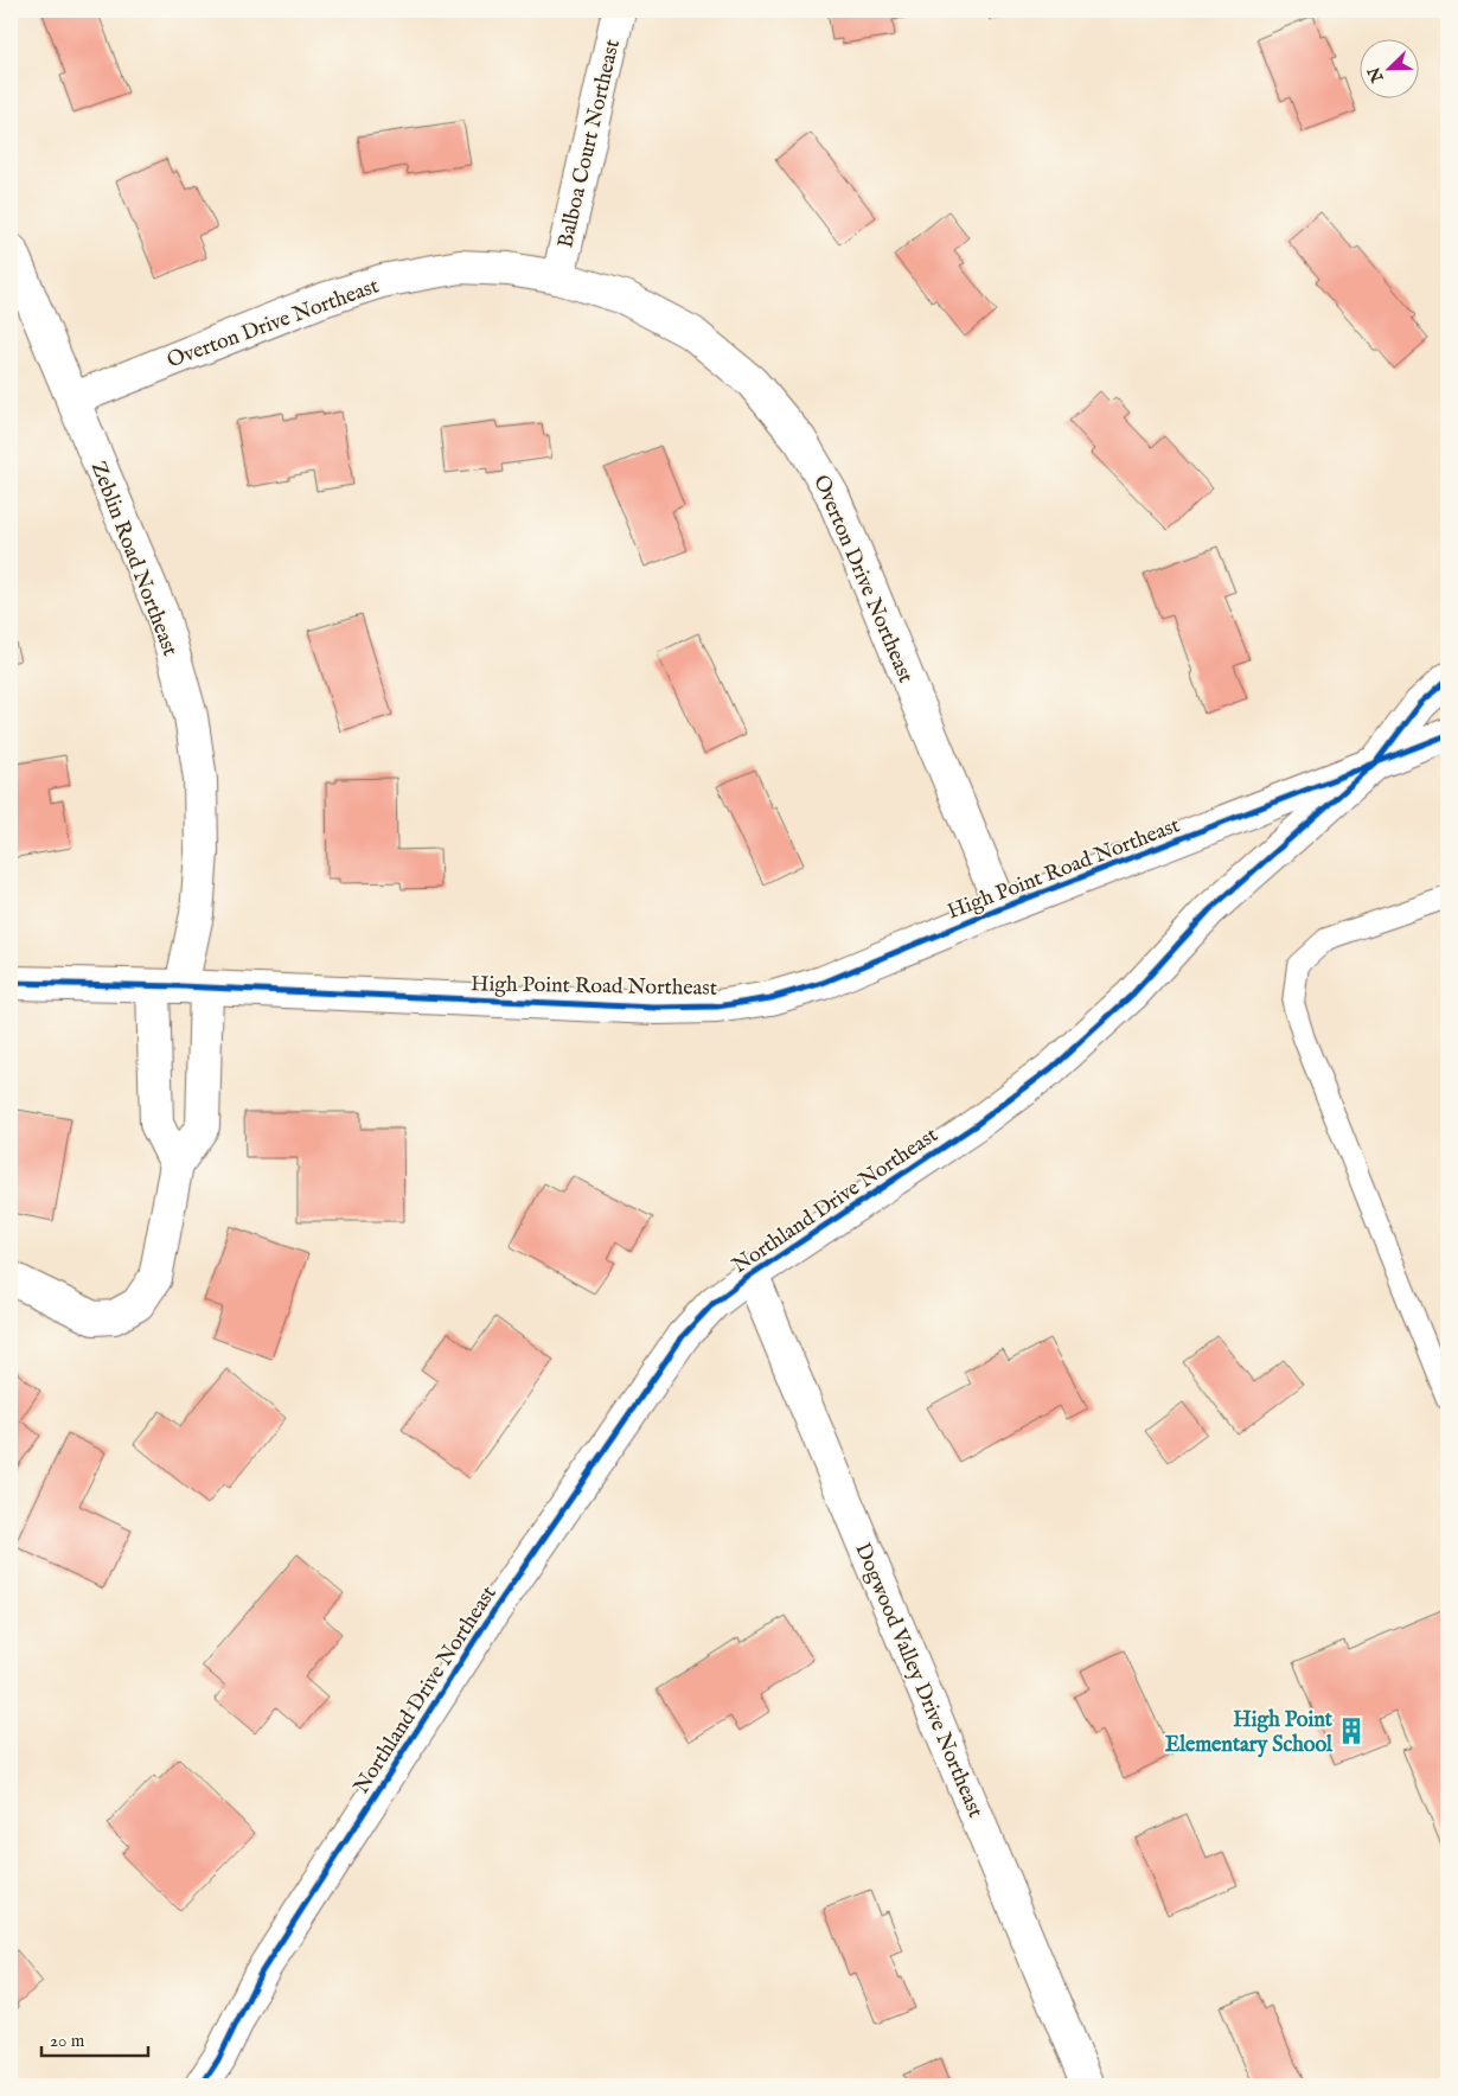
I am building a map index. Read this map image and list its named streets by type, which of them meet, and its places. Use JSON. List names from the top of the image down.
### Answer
{
  "streets": {
    "street": [
      "Balboa Court Northeast",
      "Overton Drive Northeast",
      "Zeblin Road Northeast",
      "High Point Road Northeast",
      "Northland Drive Northeast",
      "Dogwood Valley Drive Northeast"
    ]
  },
  "crossings": [
    ["Balboa Court Northeast", "Overton Drive Northeast"],
    ["Overton Drive Northeast", "Zeblin Road Northeast"],
    ["Overton Drive Northeast", "High Point Road Northeast"],
    ["Zeblin Road Northeast", "High Point Road Northeast"],
    ["High Point Road Northeast", "Northland Drive Northeast"],
    ["Northland Drive Northeast", "Dogwood Valley Drive Northeast"]
  ],
  "places": {
    "building": ["High Point Elementary School"]
  },
  "scale_bar": "20 m",
  "north": "bottom left"
}
